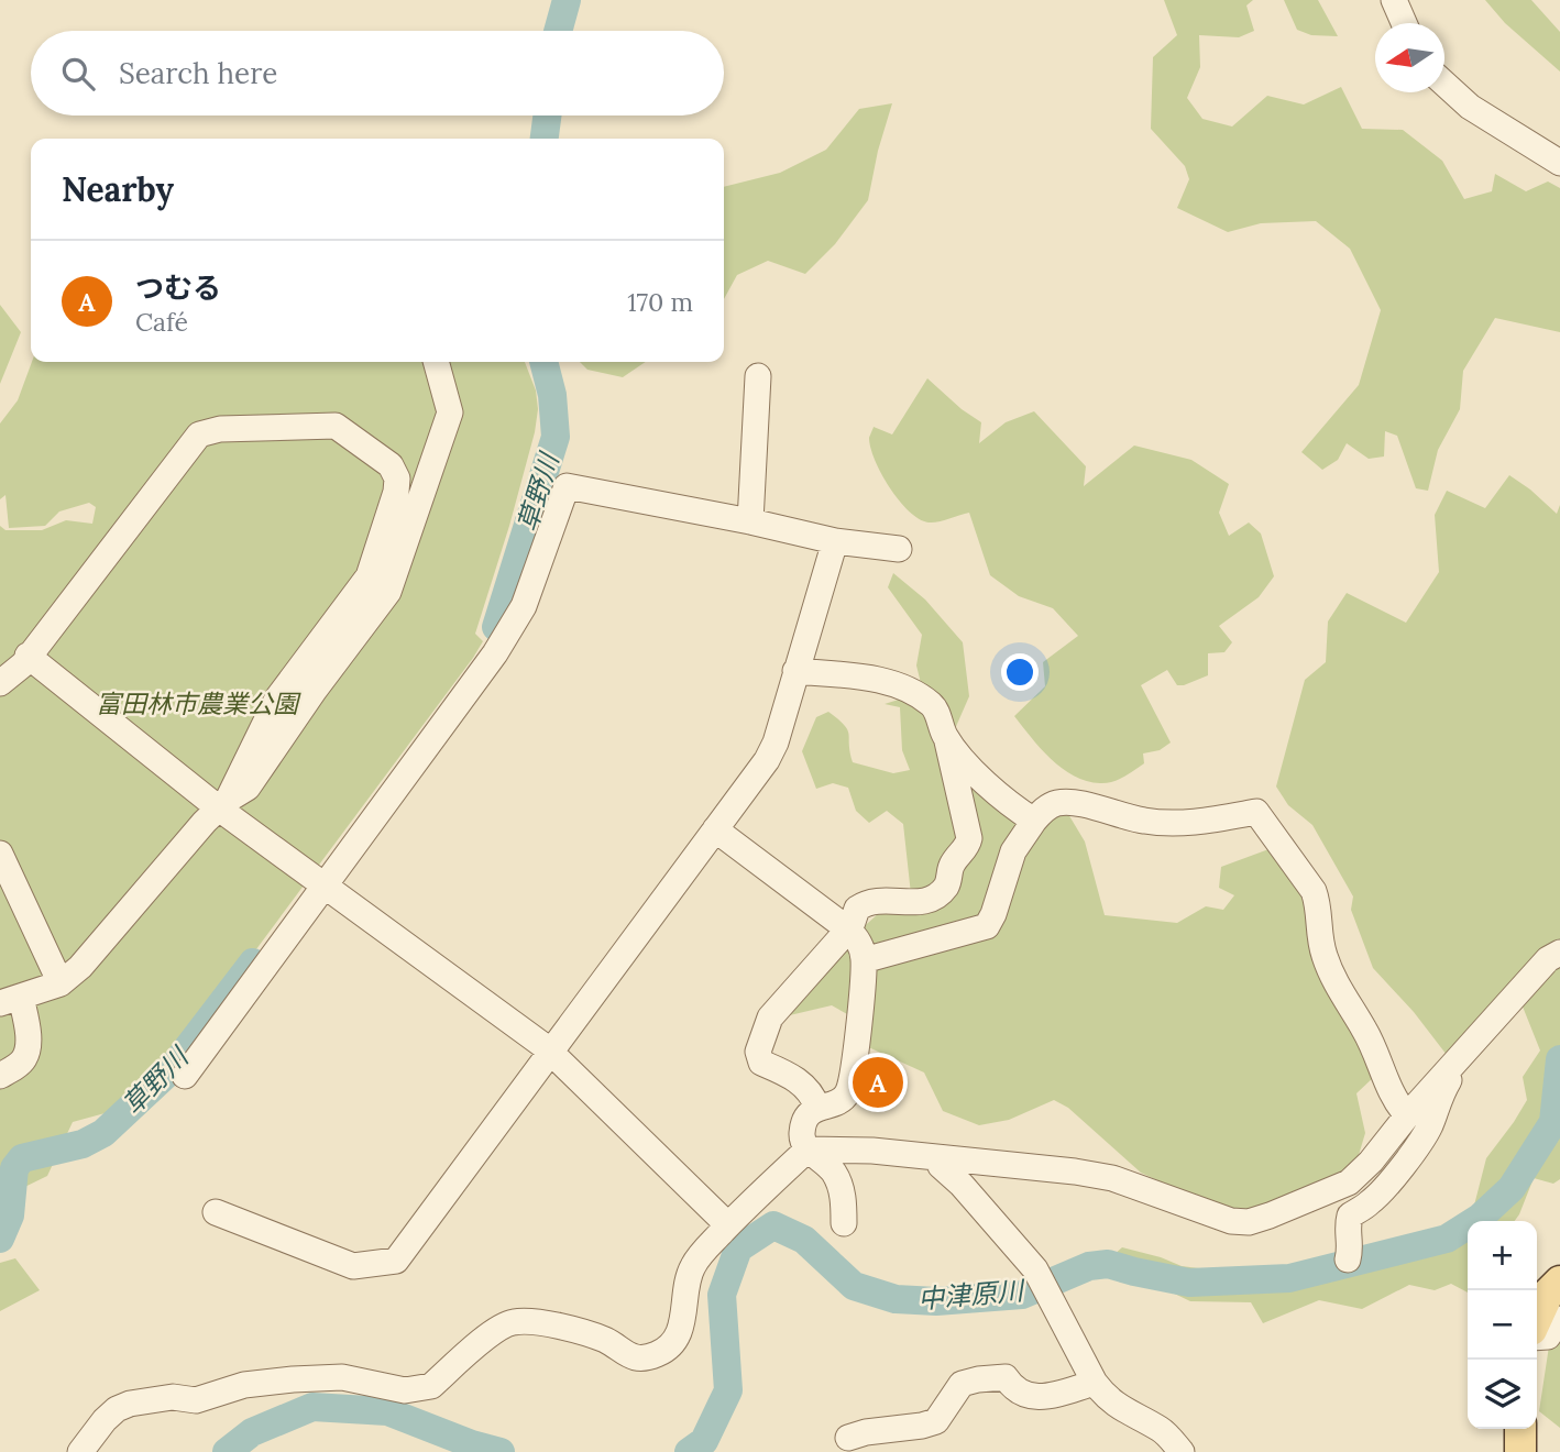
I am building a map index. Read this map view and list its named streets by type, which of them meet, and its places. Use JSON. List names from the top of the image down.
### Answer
{
  "water": ["草野川", "中津原川"],
  "parks": ["富田林市農業公園"],
  "north": "left",
  "page": {
    "search": "Search here",
    "heading": "Nearby",
    "list": [
      {
        "mark": "A",
        "name": "つむる",
        "note": "Café",
        "value": "170 m"
      }
    ],
    "pins": "A",
    "map_buttons": ["+", "−"]
  }
}
